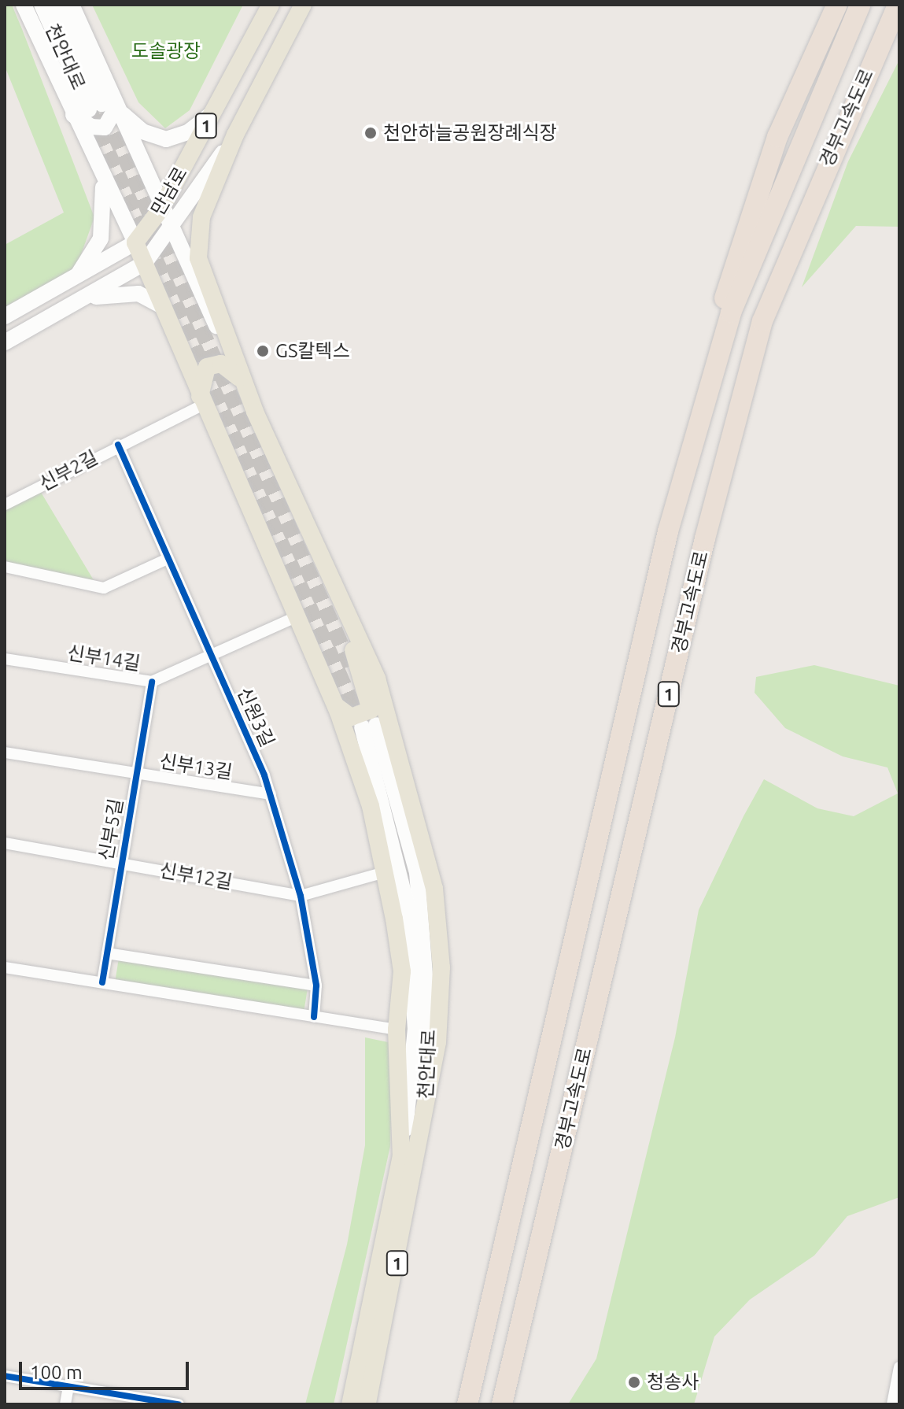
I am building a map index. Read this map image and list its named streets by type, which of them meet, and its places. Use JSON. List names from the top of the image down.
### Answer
{
  "streets": {
    "highway": ["경부고속도로", "1"],
    "main road": ["천안대로", "만남로"],
    "street": [
      "신부2길",
      "신부14길",
      "신원3길",
      "신부13길",
      "신부5길",
      "신부12길"
    ]
  },
  "crossings": [
    ["천안대로", "1"],
    ["1", "만남로"],
    ["1", "신부2길"],
    ["1", "신부14길"],
    ["1", "신부12길"],
    ["신부2길", "신원3길"],
    ["신부14길", "신원3길"],
    ["신부14길", "신부5길"],
    ["신원3길", "신부13길"],
    ["신원3길", "신부12길"],
    ["신부13길", "신부5길"],
    ["신부5길", "신부12길"]
  ],
  "parks": ["도솔광장"],
  "places": ["천안하늘공원장례식장", "GS칼텍스", "청송사"],
  "scale_bar": "100 m"
}
